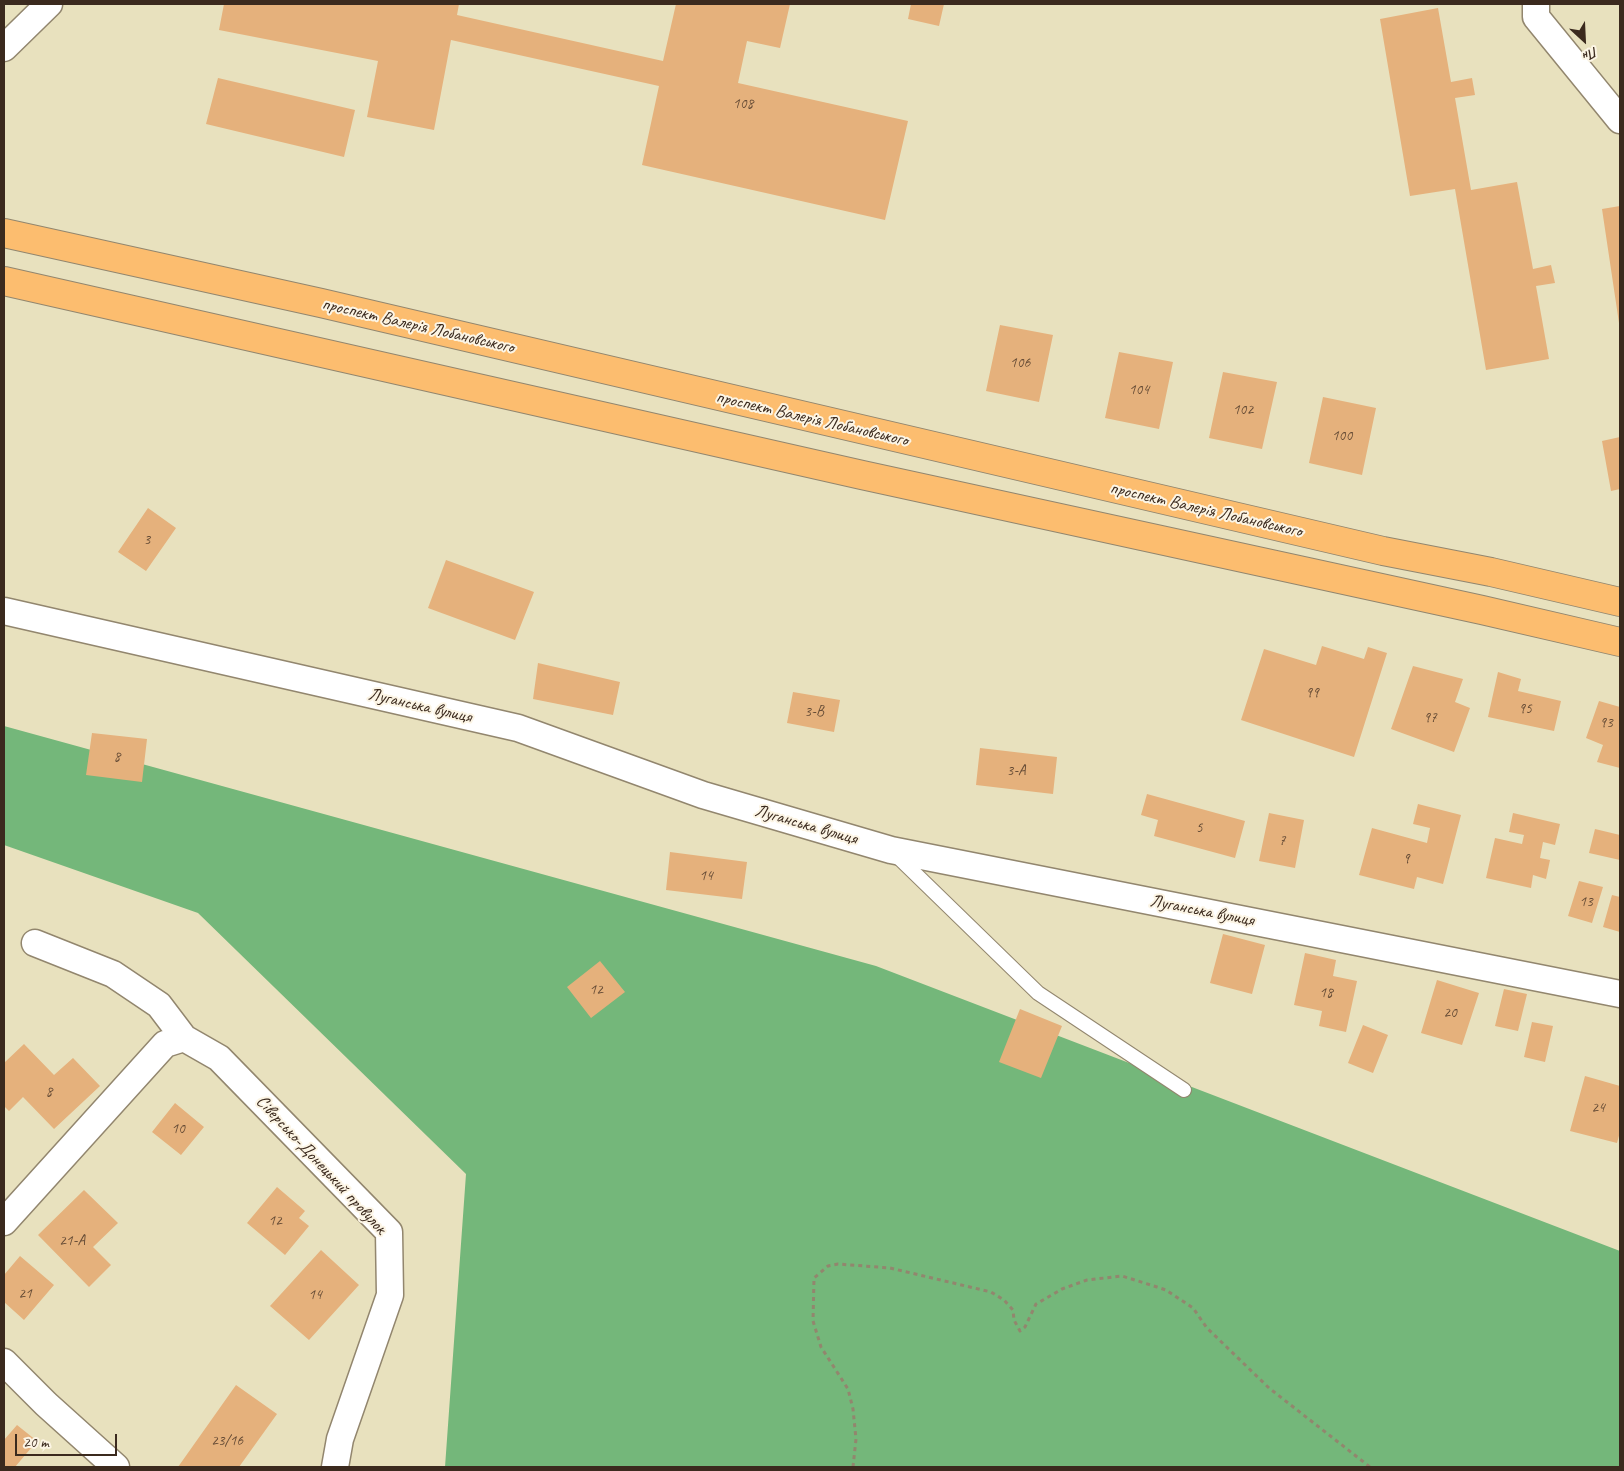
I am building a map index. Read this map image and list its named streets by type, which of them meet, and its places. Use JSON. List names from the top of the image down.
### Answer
{
  "streets": {
    "main road": ["проспект Валерія Лобановського"],
    "street": ["Луганська вулиця", "Сіверсько-Донецький провулок"]
  },
  "house_numbers": [
    "108",
    "106",
    "104",
    "102",
    "100",
    "3",
    "99",
    "95",
    "3-В",
    "97",
    "93",
    "8",
    "3-А",
    "5",
    "7",
    "9",
    "14",
    "13",
    "12",
    "18",
    "20",
    "8",
    "24",
    "10",
    "12",
    "21-А",
    "21",
    "14",
    "23/16"
  ],
  "scale_bar": "20 m",
  "north": "bottom right"
}
